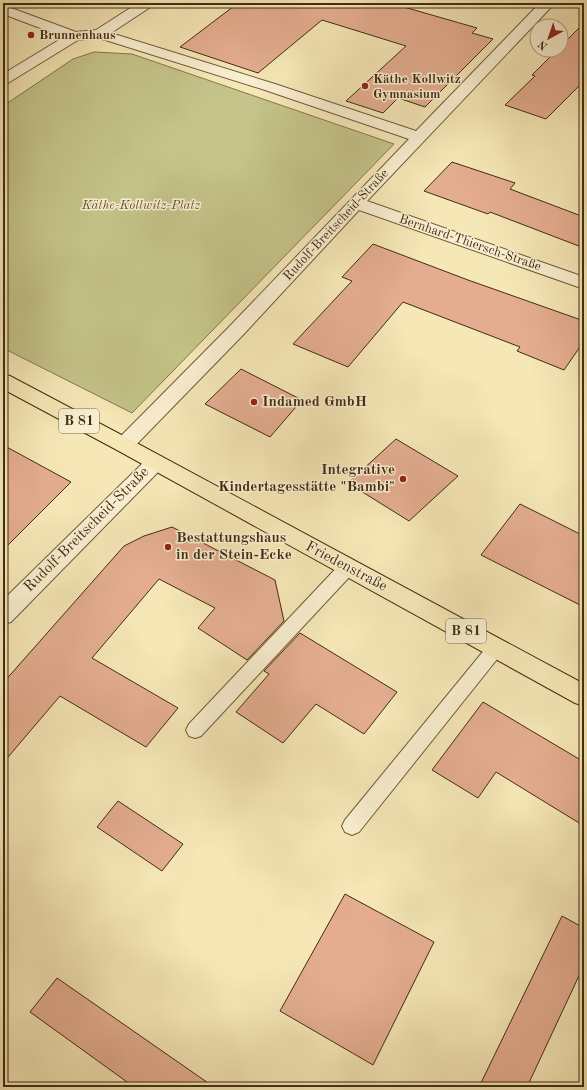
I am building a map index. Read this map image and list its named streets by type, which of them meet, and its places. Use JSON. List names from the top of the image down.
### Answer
{
  "streets": {
    "main road": ["B 81", "Friedenstraße"],
    "street": ["Rudolf-Breitscheid-Straße", "Bernhard-Thiersch-Straße"]
  },
  "crossings": [
    ["Rudolf-Breitscheid-Straße", "Bernhard-Thiersch-Straße"],
    ["Rudolf-Breitscheid-Straße", "Friedenstraße"]
  ],
  "parks": ["Käthe-Kollwitz-Platz"],
  "places": [
    "Brunnenhaus",
    "Käthe Kollwitz Gymnasium",
    "Indamed GmbH",
    "Integrative Kindertagesstätte \"Bambi\"",
    "Bestattungshaus in der Stein-Ecke"
  ],
  "north": "bottom left"
}
